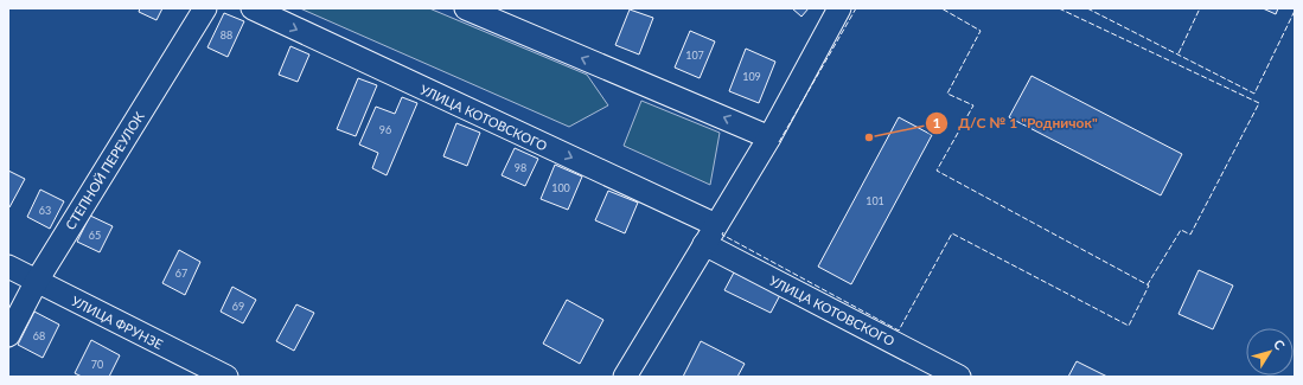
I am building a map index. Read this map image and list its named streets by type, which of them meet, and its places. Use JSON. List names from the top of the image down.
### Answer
{
  "streets": {
    "street": ["УЛИЦА КОТОВСКОГО", "СТЕПНОЙ ПЕРЕУЛОК", "УЛИЦА ФРУНЗЕ"]
  },
  "crossings": [
    ["СТЕПНОЙ ПЕРЕУЛОК", "УЛИЦА ФРУНЗЕ"]
  ],
  "places": ["Д/С № 1 \"Родничок\""],
  "house_numbers": [
    "88",
    "107",
    "109",
    "96",
    "98",
    "100",
    "101",
    "63",
    "65",
    "67",
    "69",
    "68",
    "70"
  ],
  "north": "top right"
}
